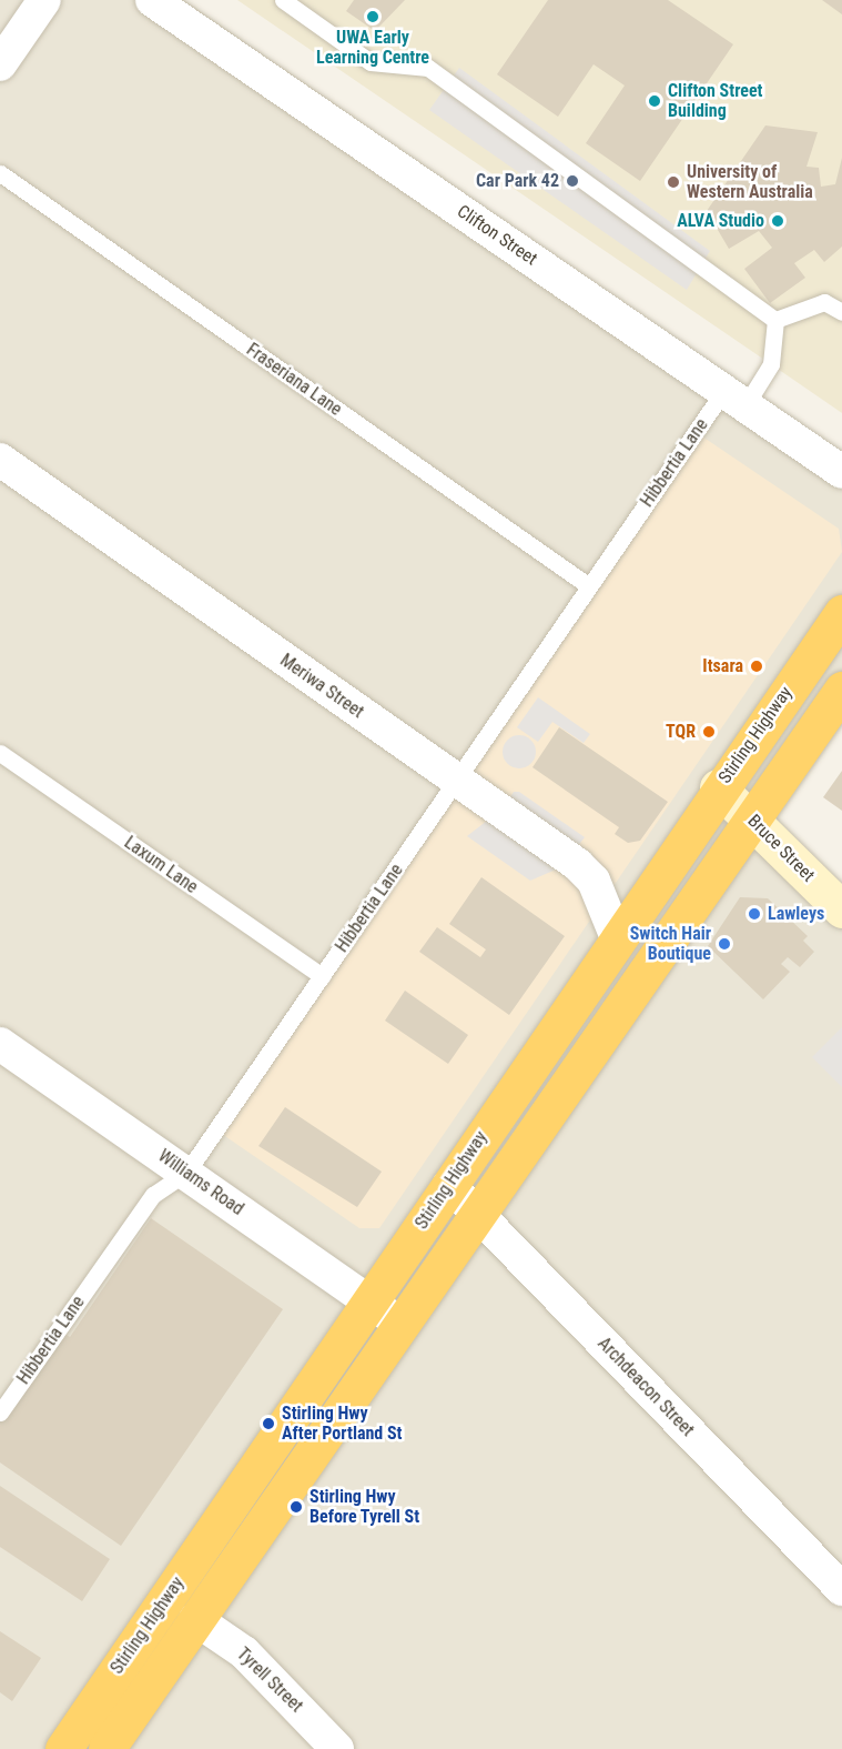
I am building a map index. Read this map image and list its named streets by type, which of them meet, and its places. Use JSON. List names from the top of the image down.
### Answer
{
  "streets": {
    "highway": ["Stirling Highway"],
    "street": [
      "Clifton Street",
      "Meriwa Street",
      "Bruce Street",
      "Williams Road",
      "Archdeacon Street",
      "Tyrell Street"
    ],
    "lane": ["Fraseriana Lane", "Hibbertia Lane", "Laxum Lane"]
  },
  "crossings": [
    ["Clifton Street", "Hibbertia Lane"],
    ["Fraseriana Lane", "Hibbertia Lane"],
    ["Hibbertia Lane", "Meriwa Street"],
    ["Hibbertia Lane", "Laxum Lane"],
    ["Hibbertia Lane", "Williams Road"],
    ["Meriwa Street", "Stirling Highway"],
    ["Stirling Highway", "Bruce Street"],
    ["Stirling Highway", "Williams Road"],
    ["Stirling Highway", "Archdeacon Street"],
    ["Stirling Highway", "Tyrell Street"]
  ],
  "places": [
    "UWA Early Learning Centre",
    "Clifton Street Building",
    "Car Park 42",
    "University of Western Australia",
    "ALVA Studio",
    "Itsara",
    "TQR",
    "Lawleys",
    "Switch Hair Boutique",
    "Stirling Hwy After Portland St",
    "Stirling Hwy Before Tyrell St"
  ]
}
